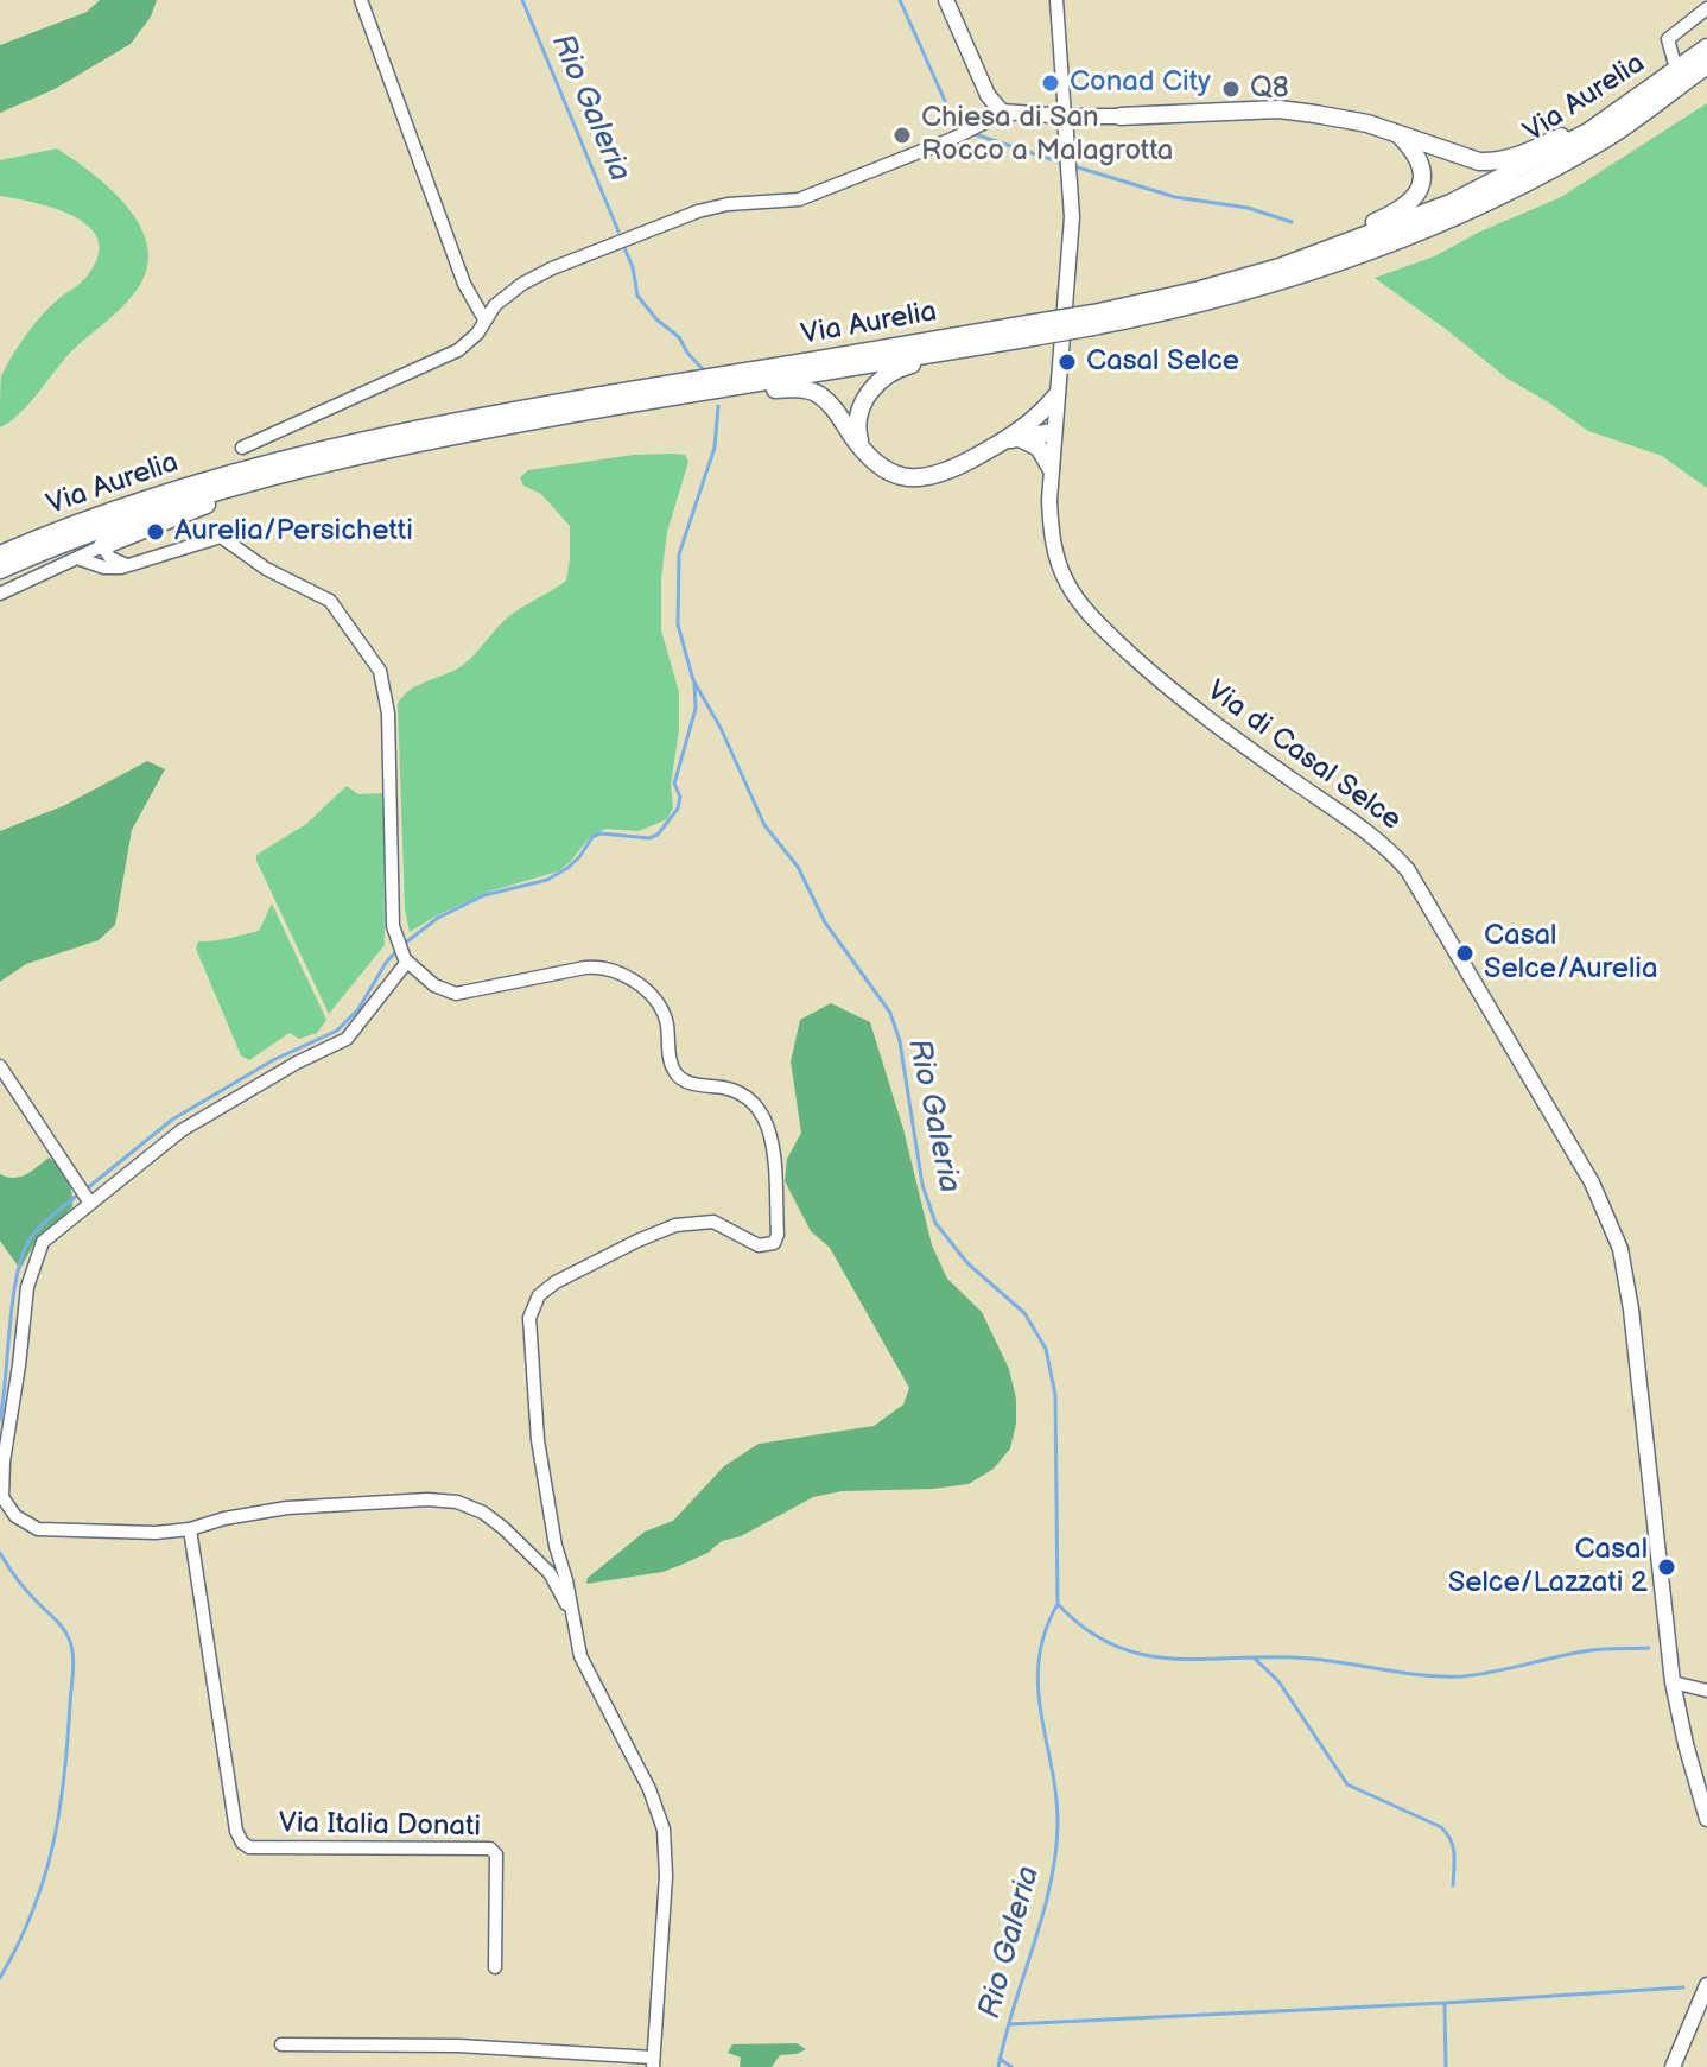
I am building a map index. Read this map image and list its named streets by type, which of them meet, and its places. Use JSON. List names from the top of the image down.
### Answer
{
  "streets": {
    "highway": ["Via Aurelia"],
    "main road": ["Via di Casal Selce"],
    "street": ["Via Italia Donati"]
  },
  "water": ["Rio Galeria"],
  "places": [
    "Conad City",
    "Q8",
    "Chiesa di San Rocco a Malagrotta",
    "Casal Selce",
    "Aurelia/Persichetti",
    "Casal Selce/Aurelia",
    "Casal Selce/Lazzati 2"
  ]
}
